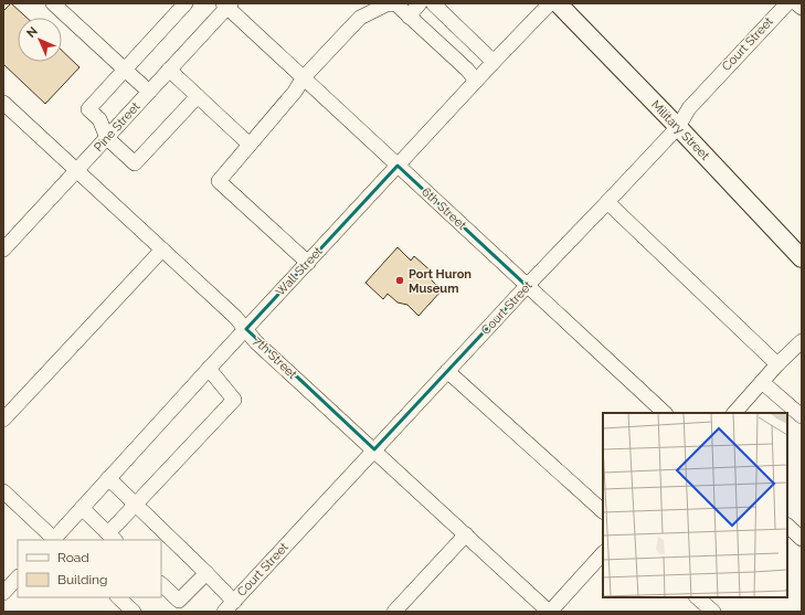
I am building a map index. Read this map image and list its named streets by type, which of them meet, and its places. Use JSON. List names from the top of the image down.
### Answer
{
  "streets": {
    "main road": ["Military Street"],
    "street": [
      "Court Street",
      "Pine Street",
      "6th Street",
      "Wall Street",
      "7th Street"
    ]
  },
  "crossings": [
    ["Court Street", "Military Street"],
    ["Court Street", "6th Street"],
    ["Court Street", "7th Street"],
    ["Pine Street", "6th Street"],
    ["Pine Street", "7th Street"],
    ["6th Street", "Wall Street"],
    ["Wall Street", "7th Street"]
  ],
  "places": ["Port Huron Museum"],
  "legend": ["Road", "Building"],
  "north": "top left"
}
